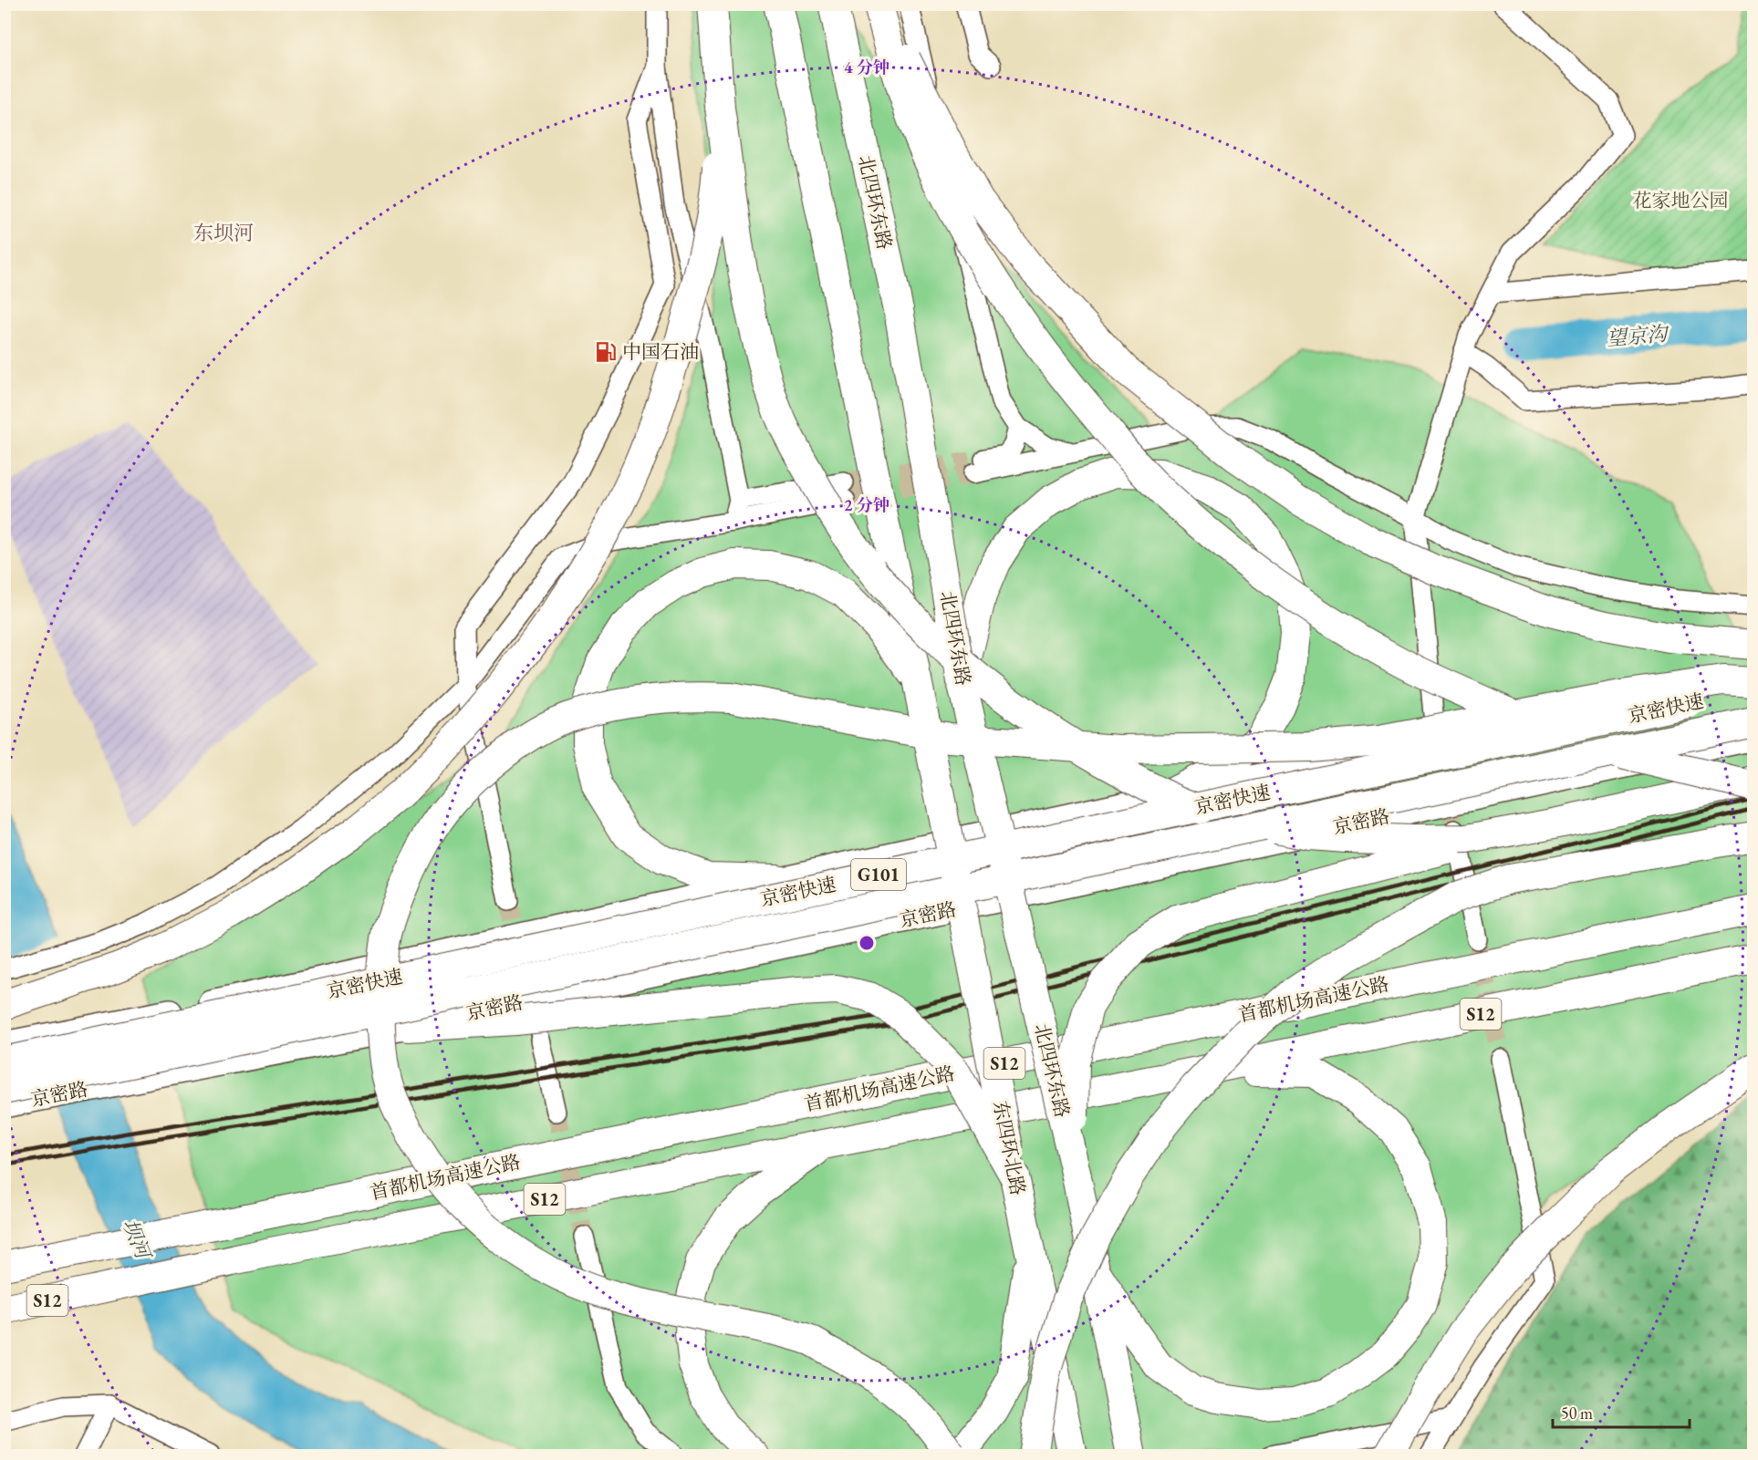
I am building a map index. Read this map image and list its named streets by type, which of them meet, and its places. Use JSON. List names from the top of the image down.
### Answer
{
  "streets": {
    "highway": [
      "北四环东路",
      "京密快速",
      "G101",
      "首都机场高速公路",
      "S12",
      "东四环北路"
    ],
    "main road": ["京密路"]
  },
  "crossings": [
    ["京密快速", "京密路"]
  ],
  "districts": ["东坝河"],
  "water": ["望京沟", "坝河"],
  "parks": ["花家地公园"],
  "places": {
    "fuel station": ["中国石油"]
  },
  "scale_bar": "50 m",
  "rings": ["4 分钟", "2 分钟"]
}
